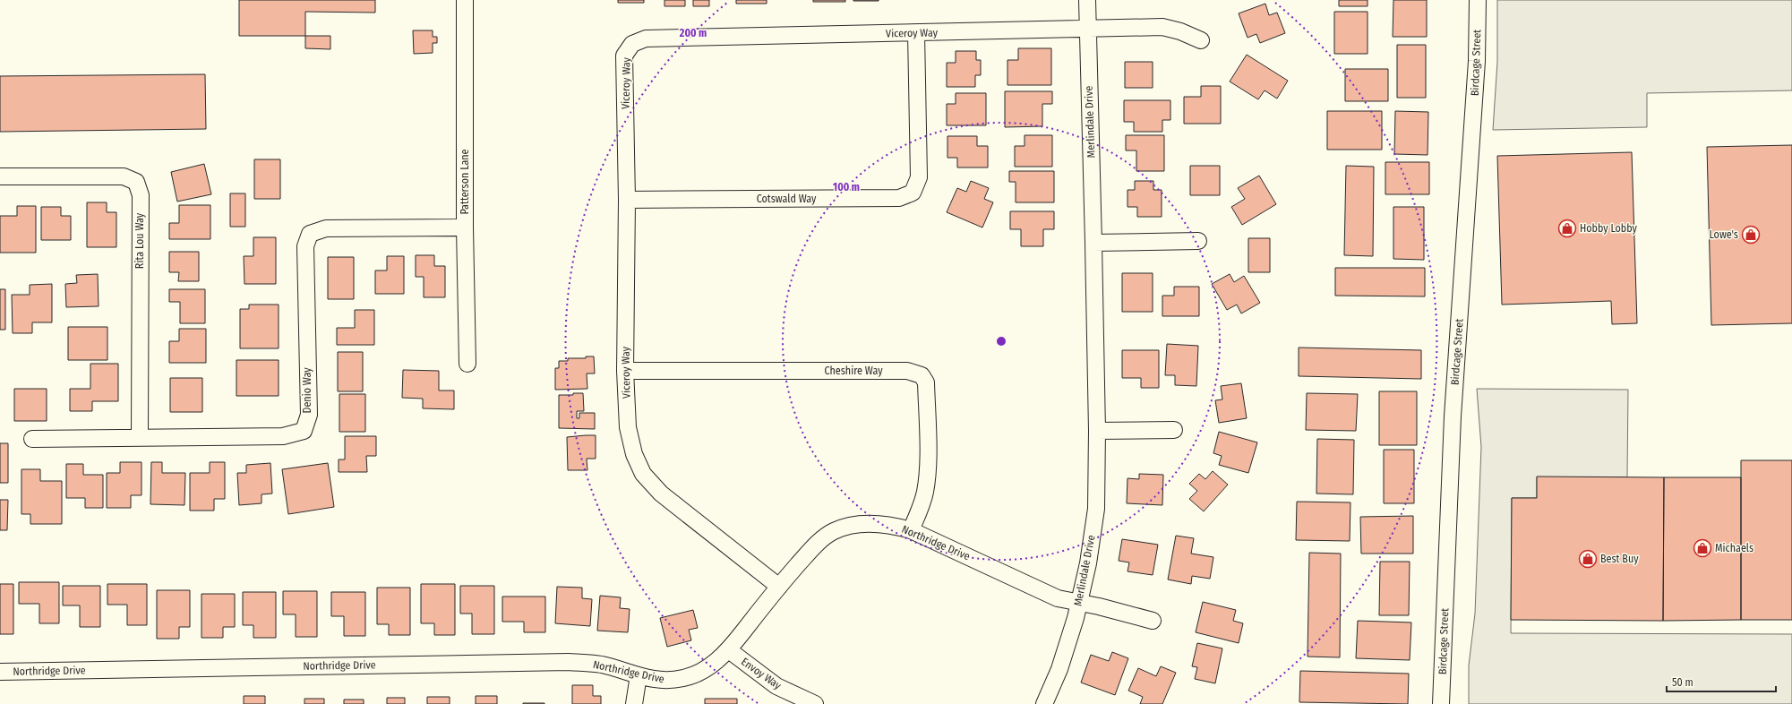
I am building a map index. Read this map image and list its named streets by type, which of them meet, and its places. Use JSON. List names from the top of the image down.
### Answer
{
  "streets": {
    "street": [
      "Viceroy Way",
      "Birdcage Street",
      "Merlindale Drive",
      "Patterson Lane",
      "Cotswald Way",
      "Rita Lou Way",
      "Cheshire Way",
      "Denio Way",
      "Northridge Drive",
      "Envoy Way"
    ]
  },
  "crossings": [
    ["Viceroy Way", "Merlindale Drive"],
    ["Viceroy Way", "Cotswald Way"],
    ["Viceroy Way", "Cheshire Way"],
    ["Viceroy Way", "Northridge Drive"],
    ["Merlindale Drive", "Northridge Drive"],
    ["Patterson Lane", "Denio Way"],
    ["Rita Lou Way", "Denio Way"],
    ["Cheshire Way", "Northridge Drive"],
    ["Northridge Drive", "Envoy Way"]
  ],
  "places": {
    "shop": [
      "Hobby Lobby",
      "Lowe's",
      "Michaels",
      "Best Buy"
    ]
  },
  "scale_bar": "50 m",
  "rings": ["200 m", "100 m"]
}
